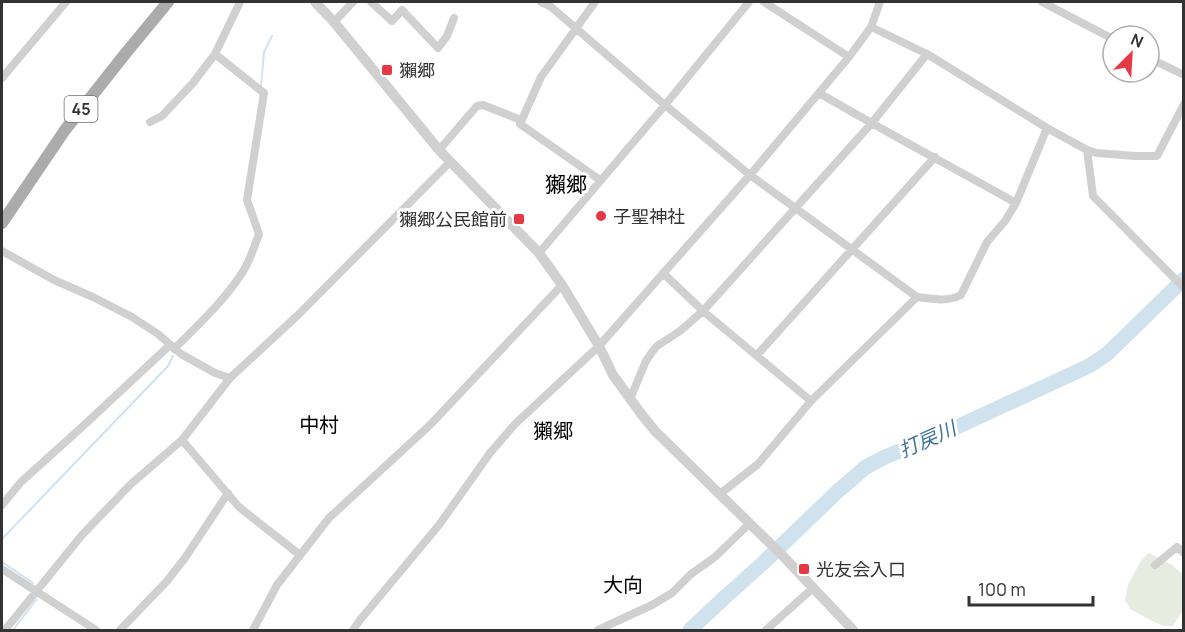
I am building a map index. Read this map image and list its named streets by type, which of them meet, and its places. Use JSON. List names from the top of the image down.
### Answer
{
  "streets": {
    "main road": ["45"]
  },
  "districts": [
    "獺郷",
    "中村",
    "獺郷",
    "大向"
  ],
  "water": ["打戻川"],
  "places": {
    "transit": ["獺郷", "獺郷公民館前", "光友会入口"],
    "other": ["子聖神社"]
  },
  "scale_bar": "100 m",
  "north": "top right"
}
